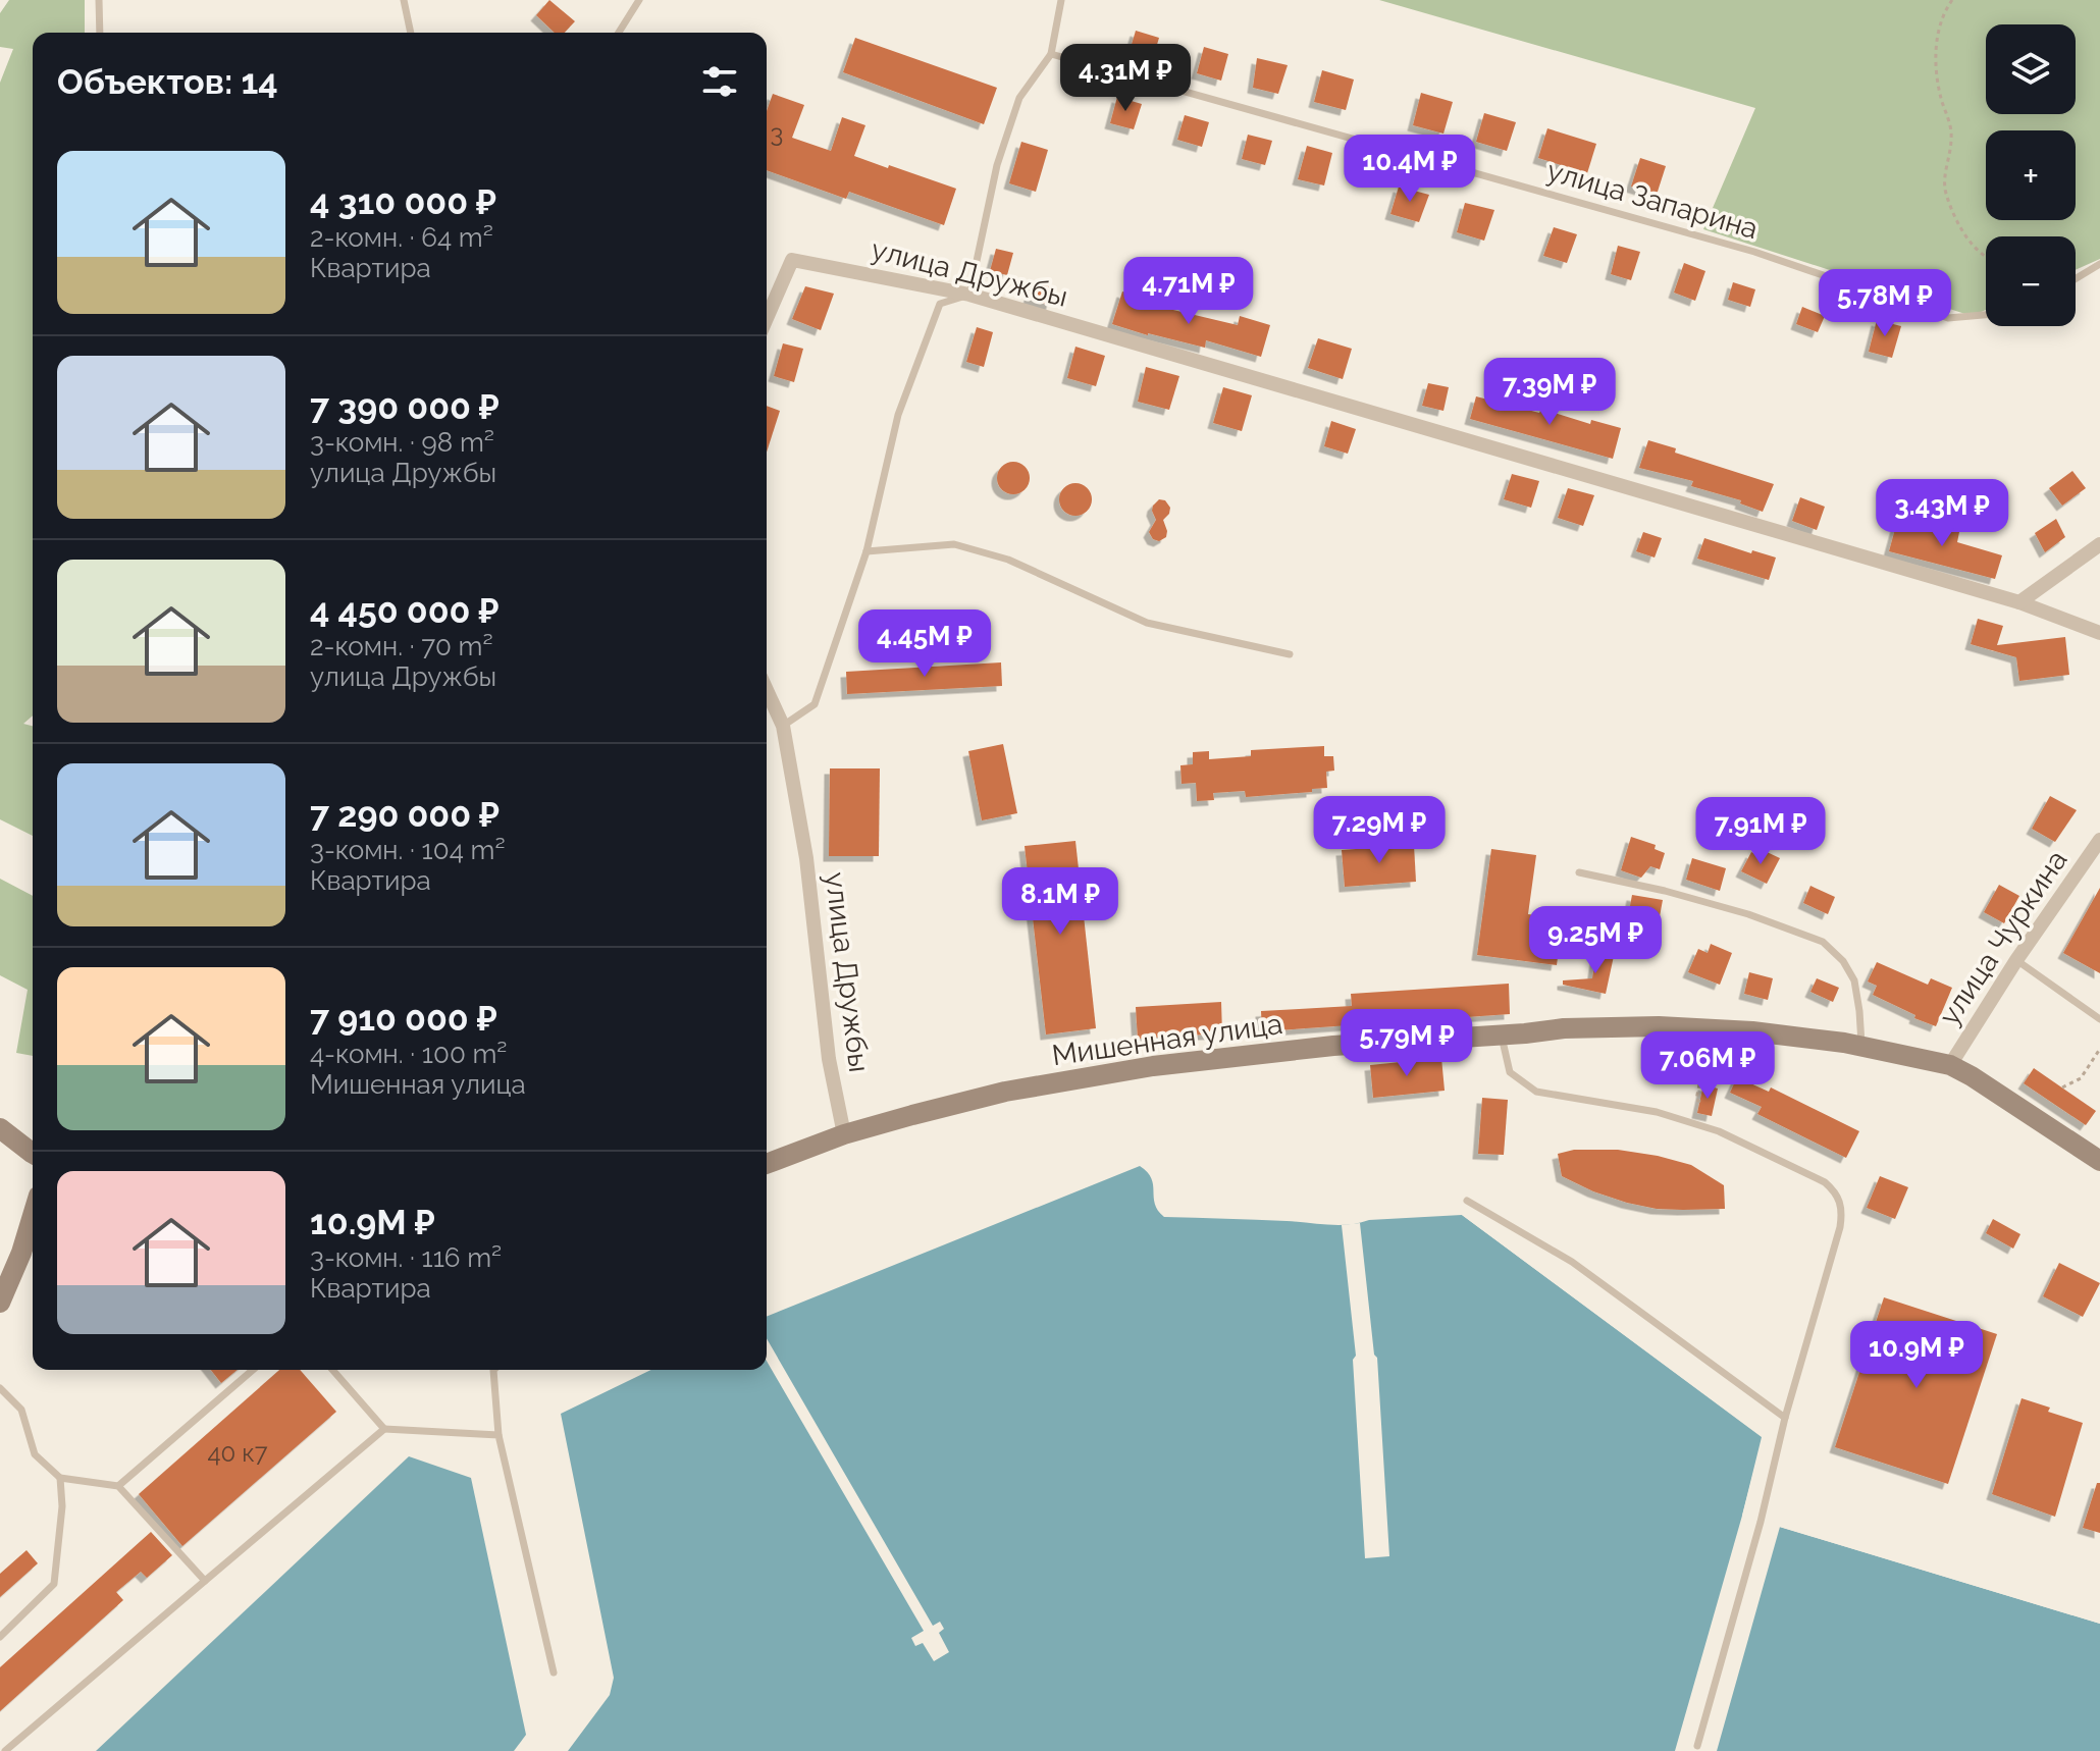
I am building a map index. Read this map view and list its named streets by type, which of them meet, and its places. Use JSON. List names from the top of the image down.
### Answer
{
  "streets": {
    "main road": ["Мишенная улица"],
    "street": ["улица Дружбы", "улица Чуркина"],
    "lane": ["улица Запарина"]
  },
  "crossings": [
    ["улица Дружбы", "Мишенная улица"],
    ["улица Чуркина", "Мишенная улица"]
  ],
  "house_numbers": ["3", "40 к7"],
  "page": {
    "map_buttons": ["+", "−"],
    "heading": "Объектов: 14",
    "price": [
      "4.31M ₽",
      "10.4M ₽",
      "4.71M ₽",
      "5.78M ₽",
      "7.39M ₽",
      "3.43M ₽",
      "4.45M ₽",
      "7.29M ₽",
      "7.91M ₽",
      "8.1M ₽",
      "9.25M ₽",
      "5.79M ₽",
      "7.06M ₽",
      "10.9M ₽"
    ],
    "list": [
      {
        "name": "4 310 000 ₽",
        "note": "2-комн. · 64 m² · Квартира"
      },
      {
        "name": "7 390 000 ₽",
        "note": "3-комн. · 98 m² · улица Дружбы"
      },
      {
        "name": "4 450 000 ₽",
        "note": "2-комн. · 70 m² · улица Дружбы"
      },
      {
        "name": "7 290 000 ₽",
        "note": "3-комн. · 104 m² · Квартира"
      },
      {
        "name": "7 910 000 ₽",
        "note": "4-комн. · 100 m² · Мишенная улица"
      },
      {
        "name": "10.9M ₽",
        "note": "3-комн. · 116 m² · Квартира"
      }
    ]
  }
}
